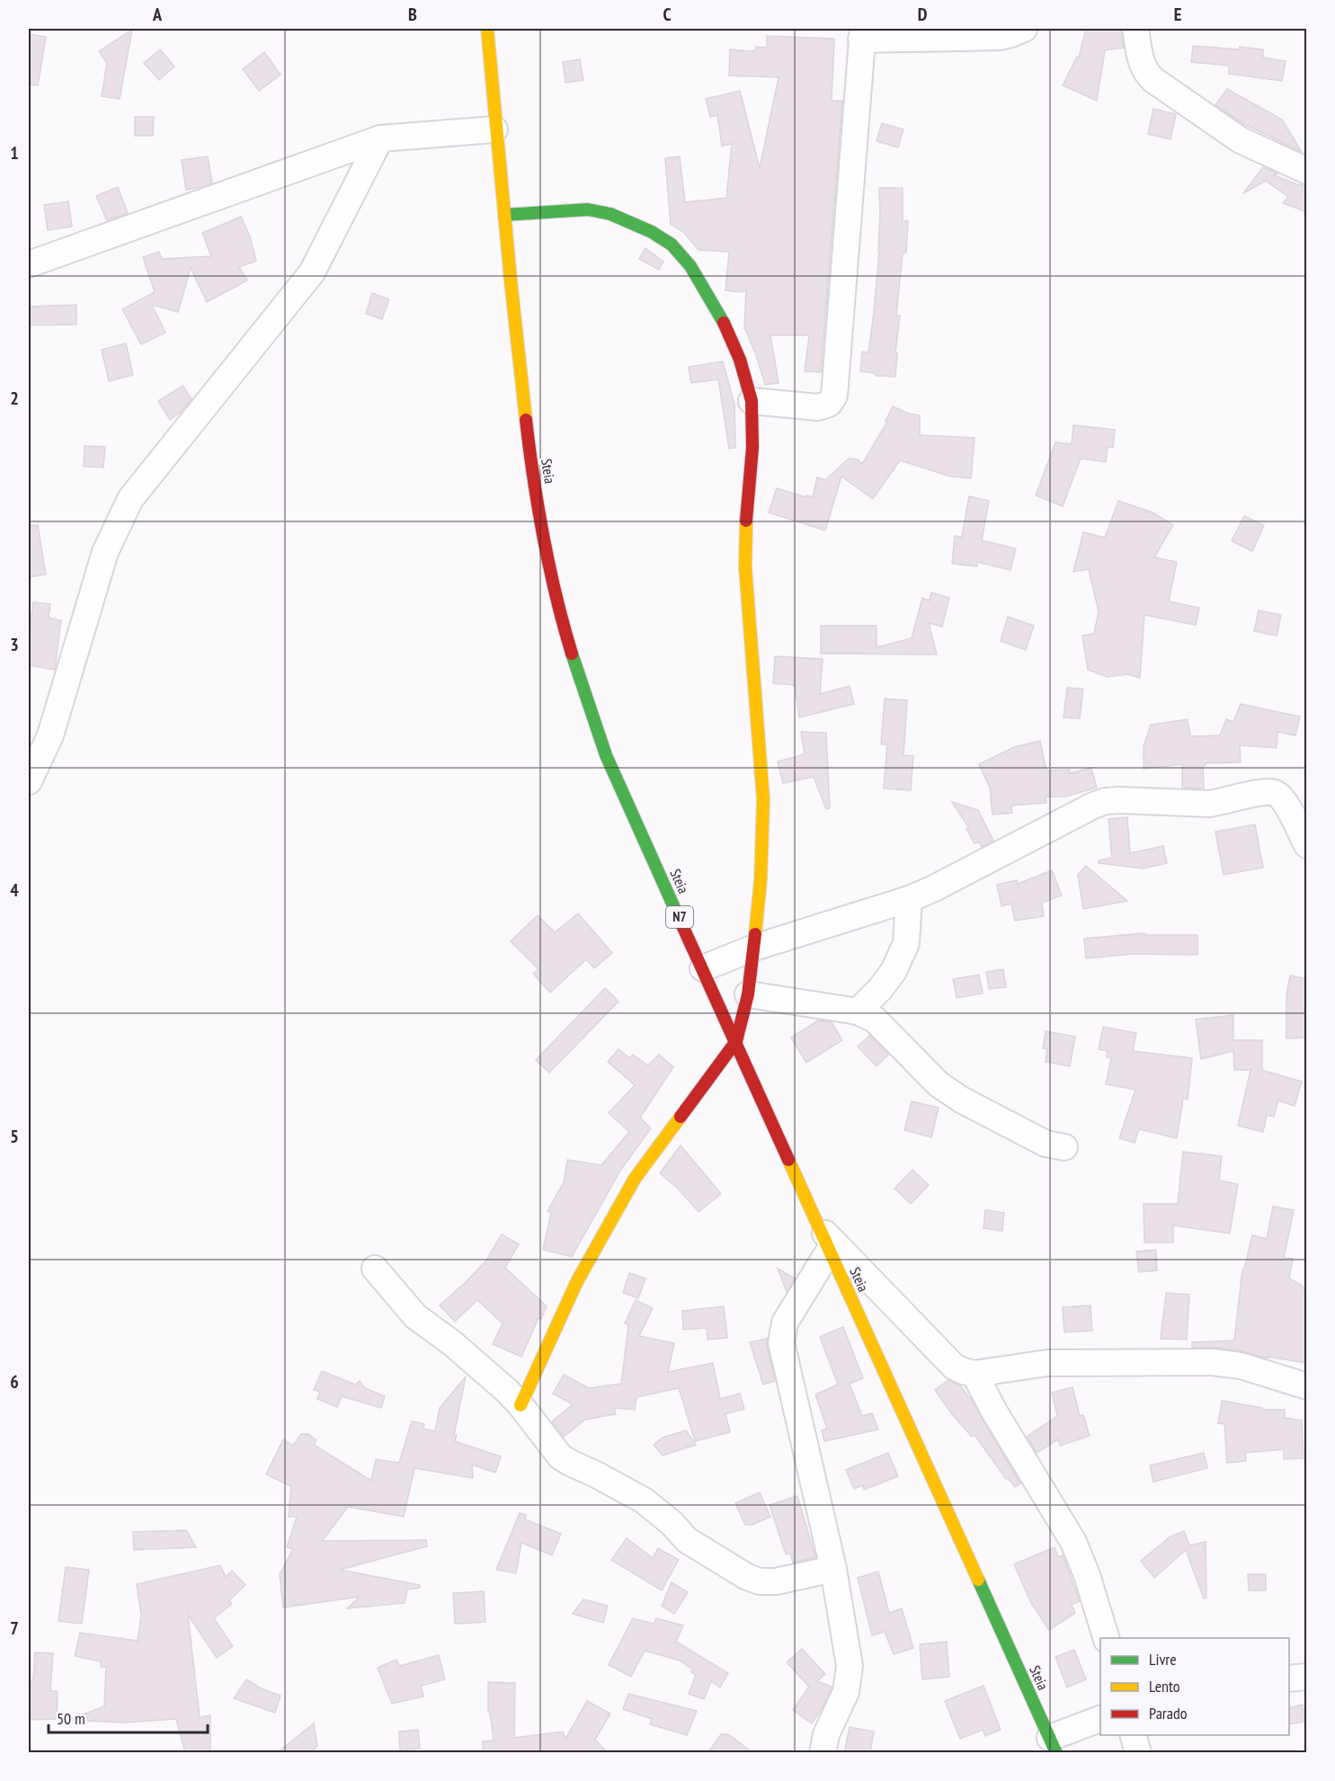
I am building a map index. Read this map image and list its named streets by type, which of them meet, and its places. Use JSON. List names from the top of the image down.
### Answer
{
  "streets": {
    "main road": ["Steia", "N7"]
  },
  "legend": ["Livre", "Lento", "Parado"],
  "scale_bar": "50 m",
  "grid": {
    "columns": [
      "A",
      "B",
      "C",
      "D",
      "E"
    ],
    "rows": [
      "1",
      "2",
      "3",
      "4",
      "5",
      "6",
      "7"
    ]
  }
}
